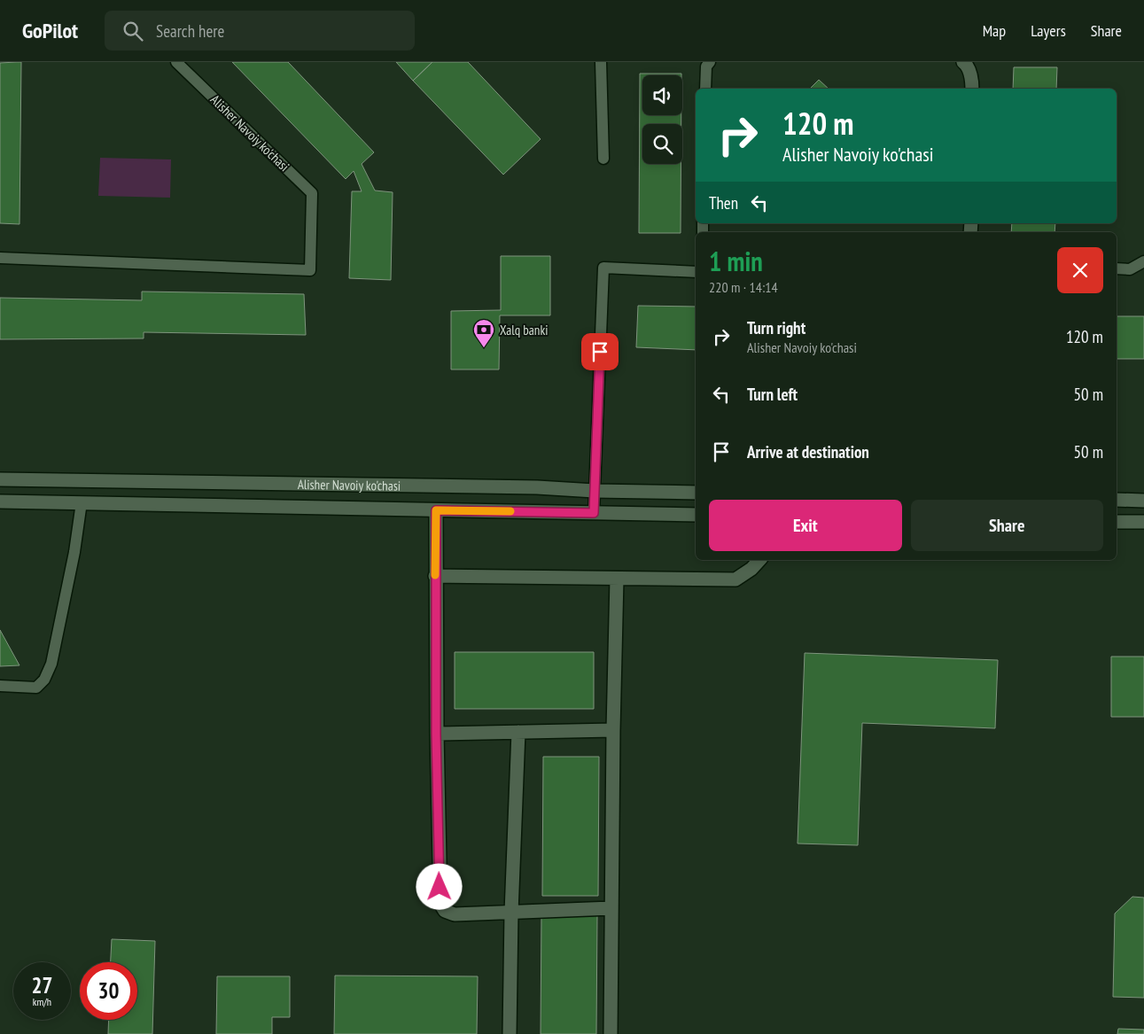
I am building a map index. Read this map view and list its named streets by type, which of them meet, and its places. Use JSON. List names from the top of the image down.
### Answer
{
  "streets": {
    "street": ["Alisher Navoiy ko'chasi"]
  },
  "places": {
    "bank": ["Xalq banki"]
  },
  "page": {
    "header": "GoPilot",
    "search": "Search here",
    "nav": ["Map", "Layers", "Share"],
    "turn": ["120 m", "Alisher Navoiy ko'chasi"],
    "then": "Then",
    "heading": ["1 min", "220 m · 14:14"],
    "list": [
      {
        "name": "Turn right",
        "note": "Alisher Navoiy ko'chasi",
        "value": "120 m"
      },
      {
        "name": "Turn left",
        "value": "50 m"
      },
      {
        "name": "Arrive at destination",
        "value": "50 m"
      }
    ],
    "buttons": ["Exit", "Share"],
    "speed": "27 km/h",
    "limit": "30"
  }
}
